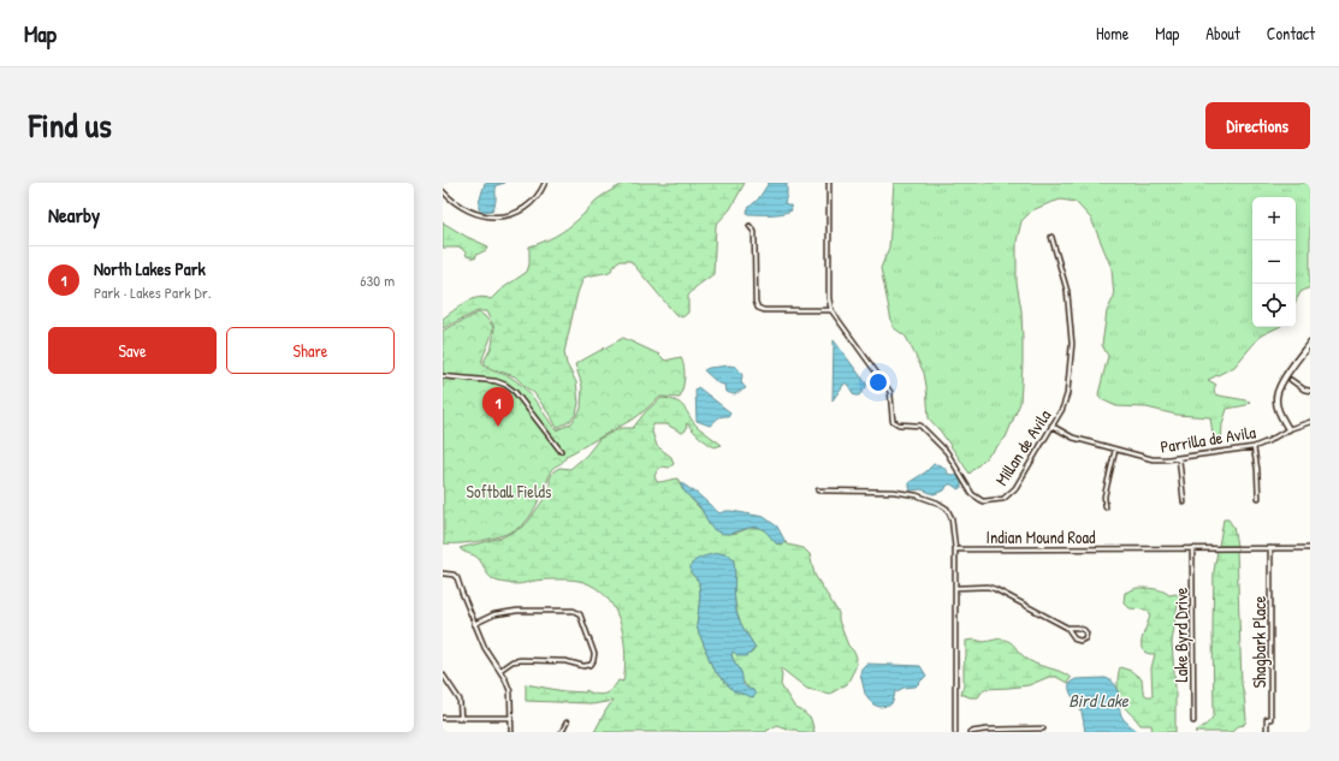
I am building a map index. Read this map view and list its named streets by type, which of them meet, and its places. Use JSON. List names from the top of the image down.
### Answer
{
  "streets": {
    "street": [
      "Parrilla de Avila",
      "Millan de Avila",
      "Indian Mound Road",
      "Lake Byrd Drive",
      "Shagbark Place"
    ]
  },
  "crossings": [
    ["Parrilla de Avila", "Millan de Avila"],
    ["Indian Mound Road", "Lake Byrd Drive"],
    ["Indian Mound Road", "Shagbark Place"]
  ],
  "water": ["Bird Lake"],
  "parks": ["Softball Fields"],
  "page": {
    "header": "Map",
    "nav": [
      "Home",
      "Map",
      "About",
      "Contact"
    ],
    "title": "Find us",
    "buttons": [
      "Directions",
      ["Save", "Share"]
    ],
    "heading": "Nearby",
    "map_buttons": ["+", "−"],
    "list": [
      {
        "mark": "1",
        "name": "North Lakes Park",
        "note": "Park · Lakes Park Dr.",
        "value": "630 m"
      }
    ],
    "pins": "1"
  }
}
